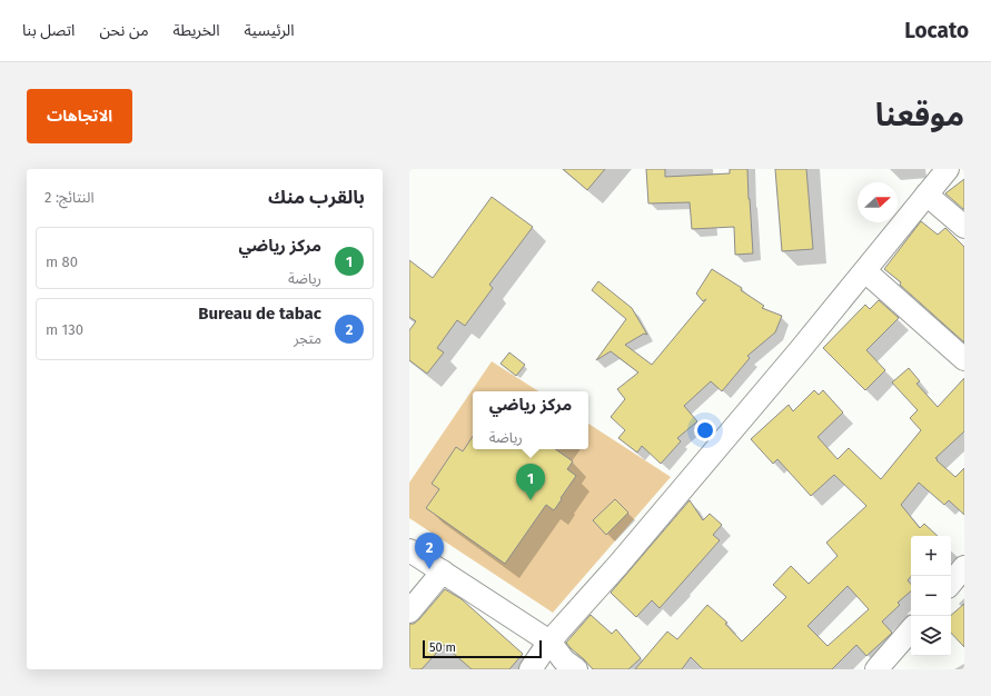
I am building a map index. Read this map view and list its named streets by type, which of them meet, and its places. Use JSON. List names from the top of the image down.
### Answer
{
  "scale_bar": "50 m",
  "north": "right",
  "page": {
    "header": "Locato",
    "nav": [
      "الرئيسية",
      "الخريطة",
      "من نحن",
      "اتصل بنا"
    ],
    "title": "موقعنا",
    "buttons": "الاتجاهات",
    "heading": ["بالقرب منك", "النتائج: 2"],
    "list": [
      {
        "mark": "1",
        "name": "مركز رياضي",
        "note": "رياضة",
        "value": "80 m"
      },
      {
        "mark": "2",
        "name": "Bureau de tabac",
        "note": "متجر",
        "value": "130 m"
      }
    ],
    "popup": ["مركز رياضي", "رياضة"],
    "pins": ["1", "2"],
    "map_buttons": ["+", "−"],
    "scale": "50 m"
  }
}
